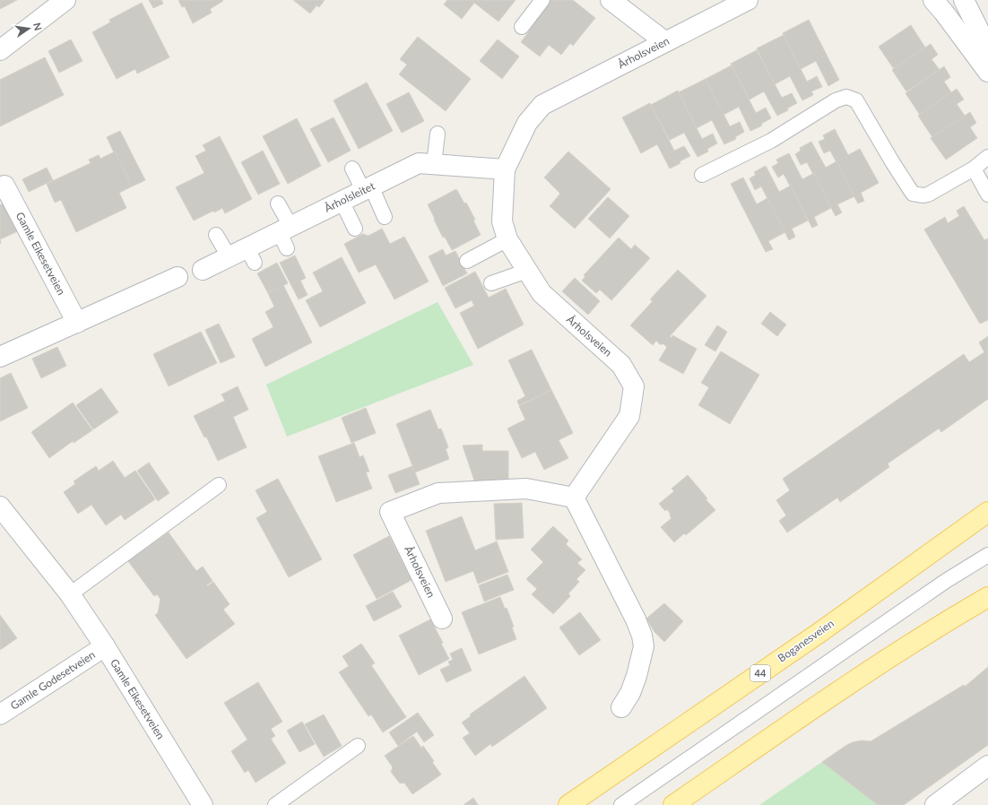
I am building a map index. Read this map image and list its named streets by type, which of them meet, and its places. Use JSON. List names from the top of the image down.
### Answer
{
  "streets": {
    "main road": ["Boganesveien", "44"],
    "street": [
      "Årholsveien",
      "Årholsleitet",
      "Gamle Eikesetveien",
      "Gamle Godesetveien"
    ]
  },
  "crossings": [
    ["Årholsveien", "Årholsleitet"],
    ["Gamle Eikesetveien", "Gamle Godesetveien"]
  ],
  "north": "right"
}
